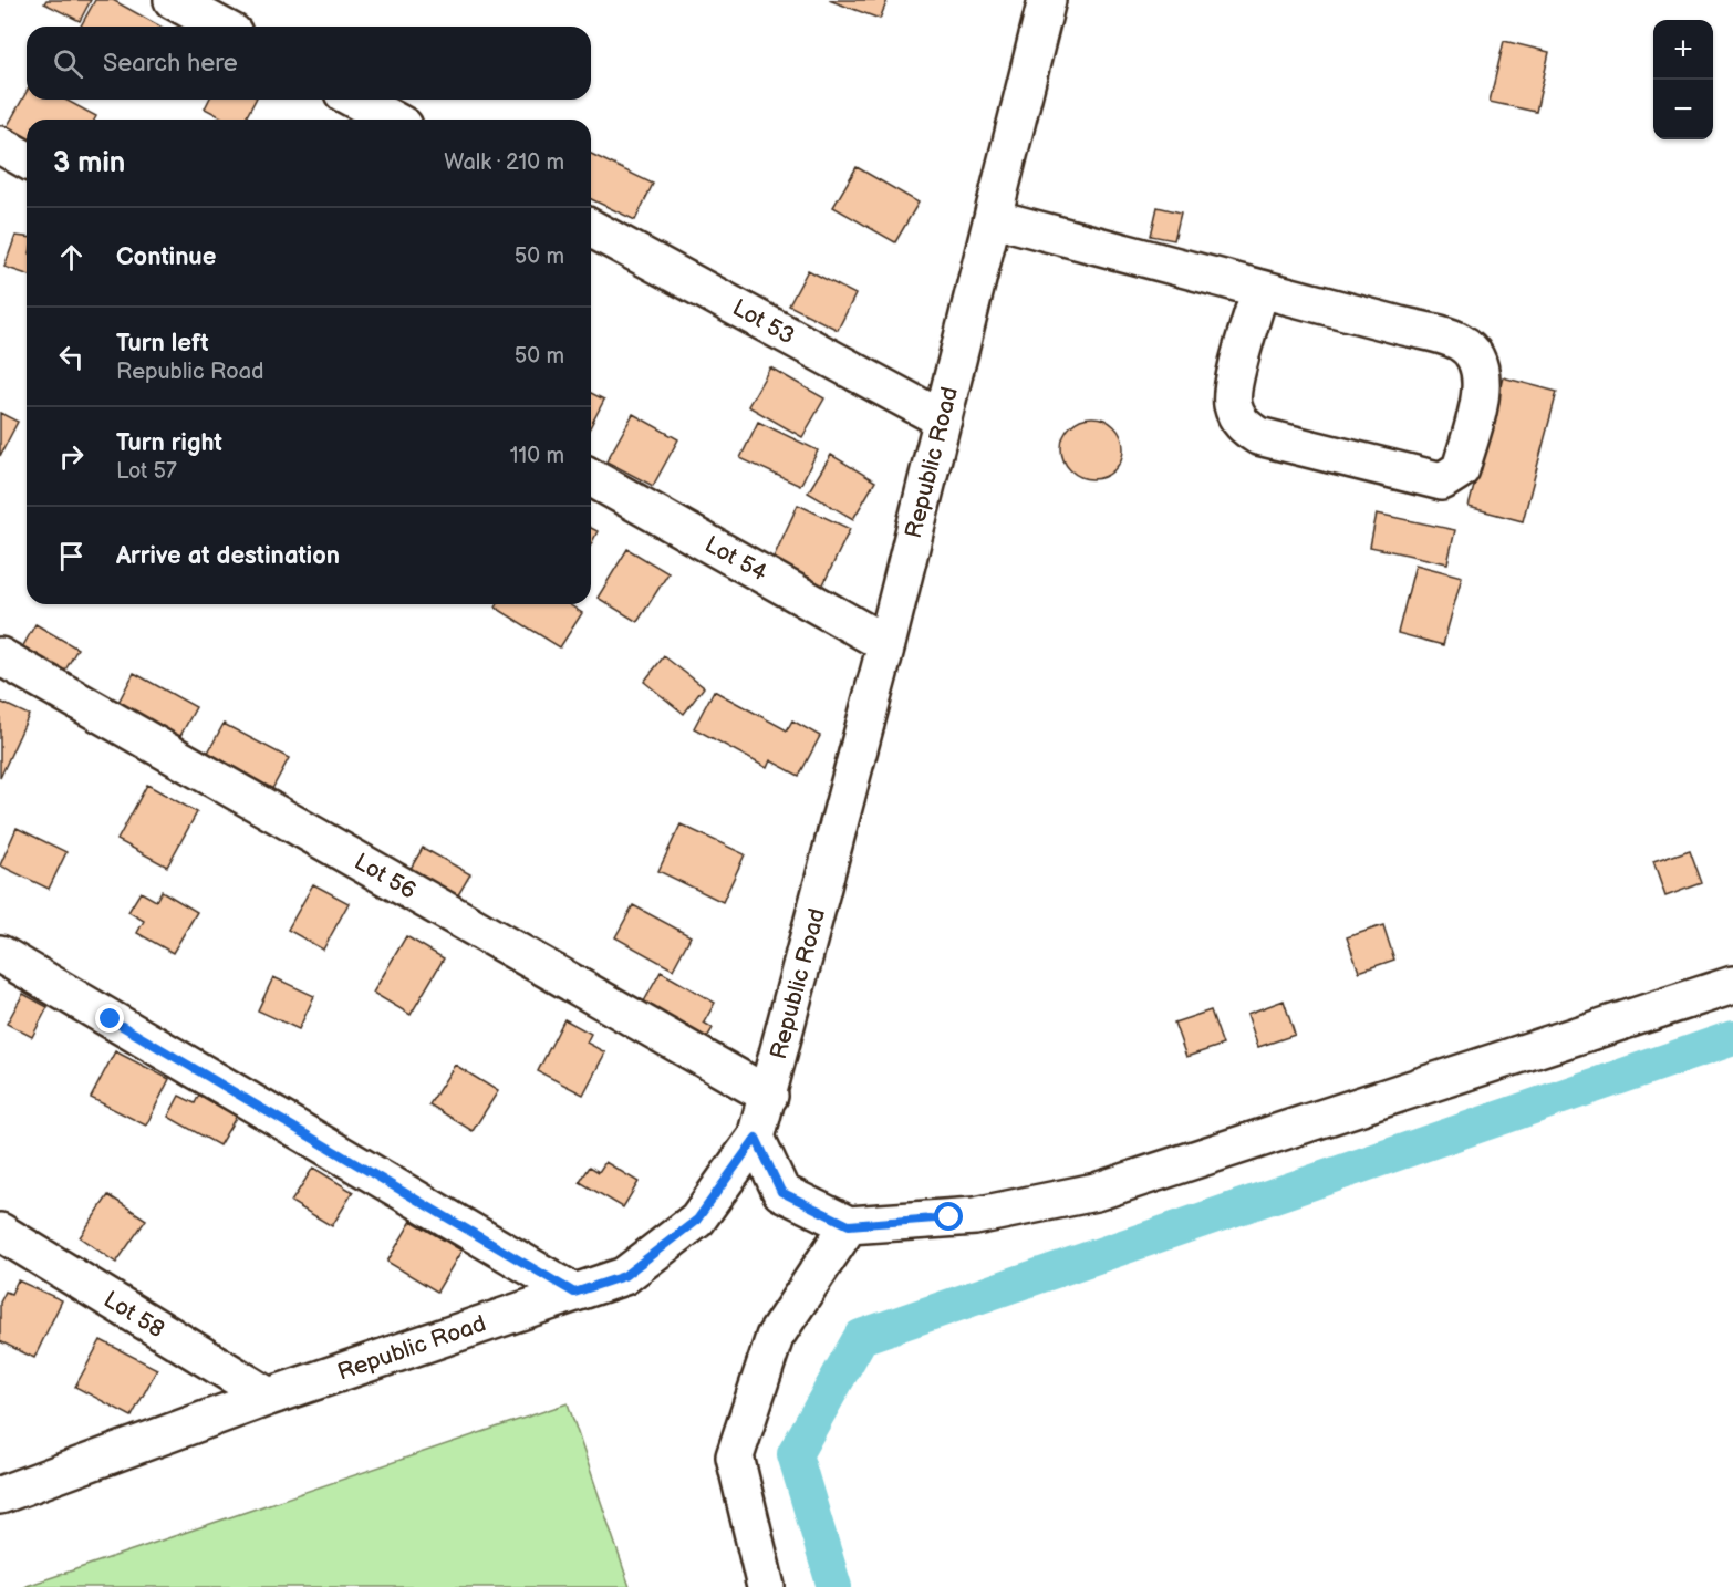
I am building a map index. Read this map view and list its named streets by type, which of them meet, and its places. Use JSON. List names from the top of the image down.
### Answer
{
  "streets": {
    "street": [
      "Lot 53",
      "Republic Road",
      "Lot 54",
      "Lot 56",
      "Lot 58"
    ]
  },
  "crossings": [
    ["Lot 53", "Republic Road"],
    ["Republic Road", "Lot 54"],
    ["Republic Road", "Lot 56"],
    ["Republic Road", "Lot 58"]
  ],
  "page": {
    "map_buttons": ["+", "−"],
    "search": "Search here",
    "heading": ["3 min", "Walk · 210 m"],
    "list": [
      ["Continue", "50 m"],
      ["Turn left", "Republic Road", "50 m"],
      ["Turn right", "Lot 57", "110 m"],
      "Arrive at destination"
    ]
  }
}
